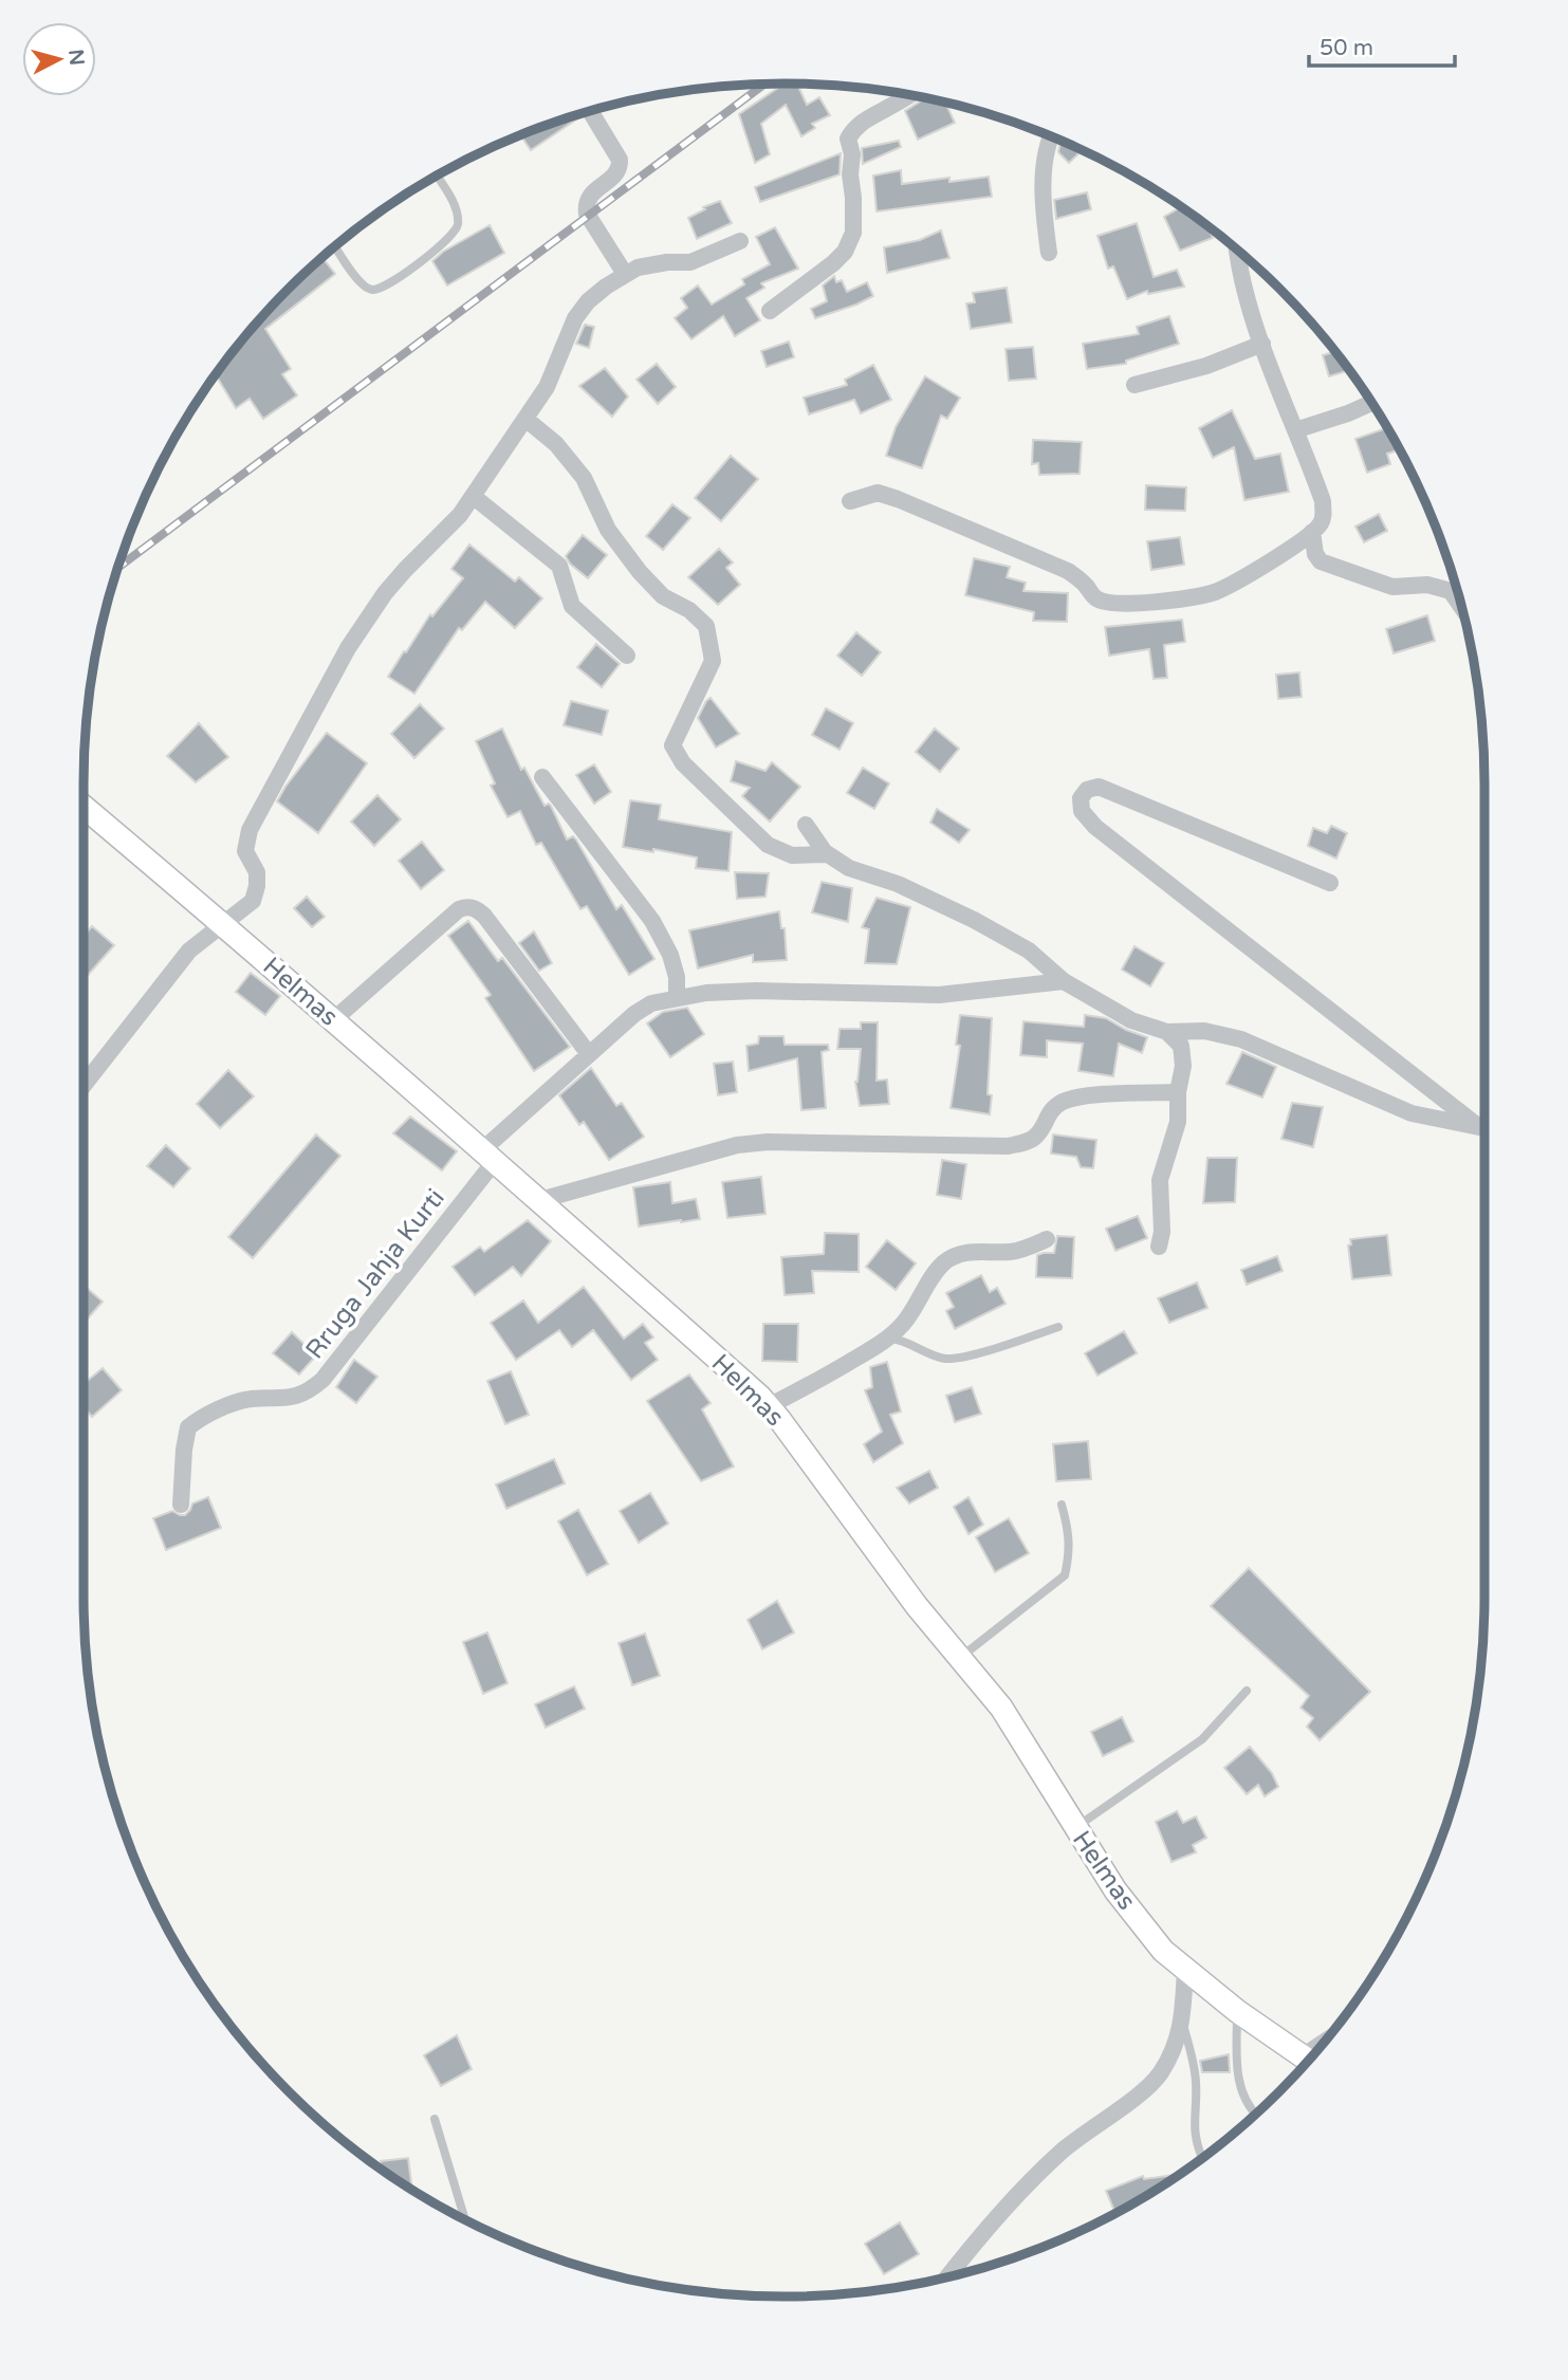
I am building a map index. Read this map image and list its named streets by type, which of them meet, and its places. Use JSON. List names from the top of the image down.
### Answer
{
  "streets": {
    "street": ["Helmas", "Rruga Jahja Kurti"]
  },
  "crossings": [
    ["Helmas", "Rruga Jahja Kurti"]
  ],
  "scale_bar": "50 m",
  "north": "right"
}
